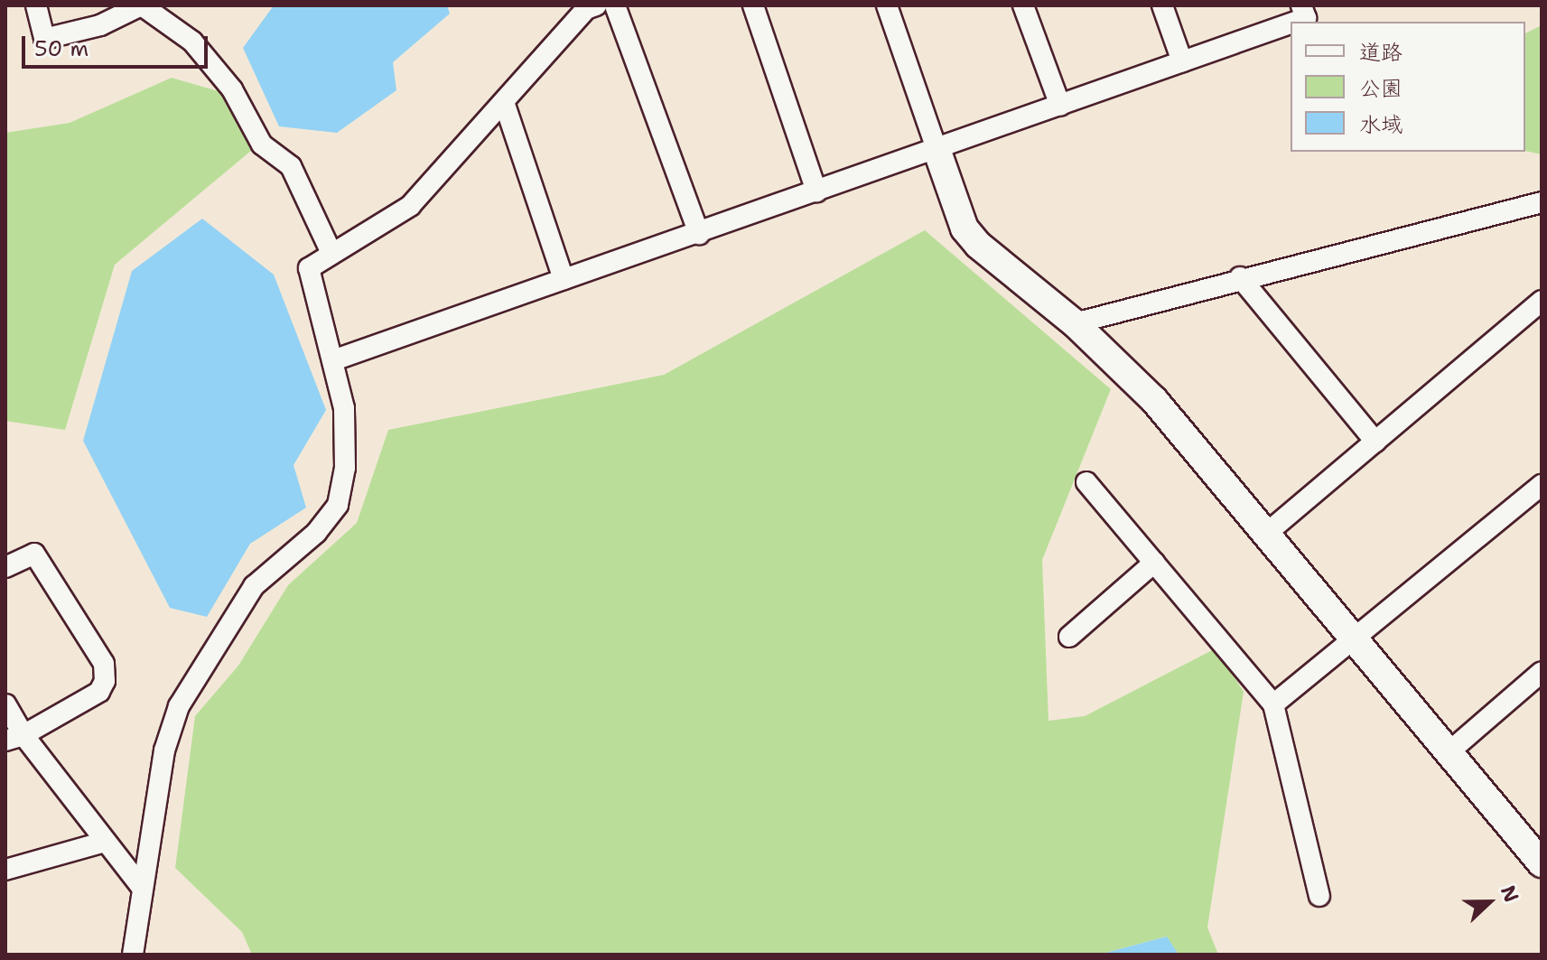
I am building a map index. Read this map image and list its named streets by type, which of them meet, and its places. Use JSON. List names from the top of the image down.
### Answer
{
  "legend": ["道路", "公園", "水域"],
  "scale_bar": "50 m",
  "north": "right"
}
